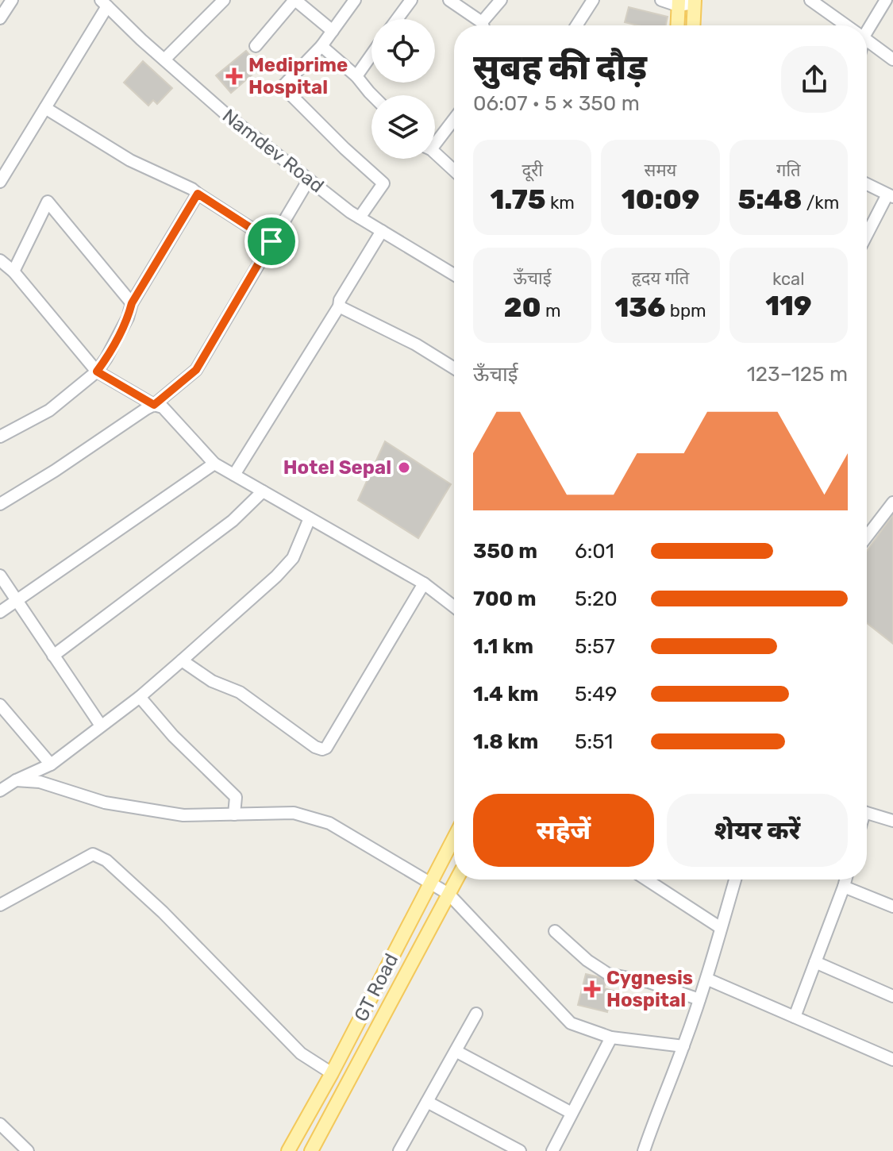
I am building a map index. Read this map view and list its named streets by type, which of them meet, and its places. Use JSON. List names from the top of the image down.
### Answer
{
  "streets": {
    "main road": ["GT Road"],
    "street": ["Namdev Road"]
  },
  "places": {
    "health": ["Mediprime Hospital", "Cygnesis Hospital"],
    "other": ["Hotel Sepal"]
  },
  "page": {
    "heading": ["सुबह की दौड़", "06:07 · 5 × 350 m"],
    "stats": [
      ["दूरी", "1.75 km"],
      ["समय", "10:09"],
      ["गति", "5:48 /km"],
      ["ऊँचाई", "20 m"],
      ["हृदय गति", "136 bpm"],
      ["kcal", "119"]
    ],
    "chart": ["ऊँचाई", "123–125 m"],
    "list": [
      {
        "name": "350 m",
        "note": "6:01"
      },
      {
        "name": "700 m",
        "note": "5:20"
      },
      {
        "name": "1.1 km",
        "note": "5:57"
      },
      {
        "name": "1.4 km",
        "note": "5:49"
      },
      {
        "name": "1.8 km",
        "note": "5:51"
      }
    ],
    "buttons": ["सहेजें", "शेयर करें"]
  }
}
